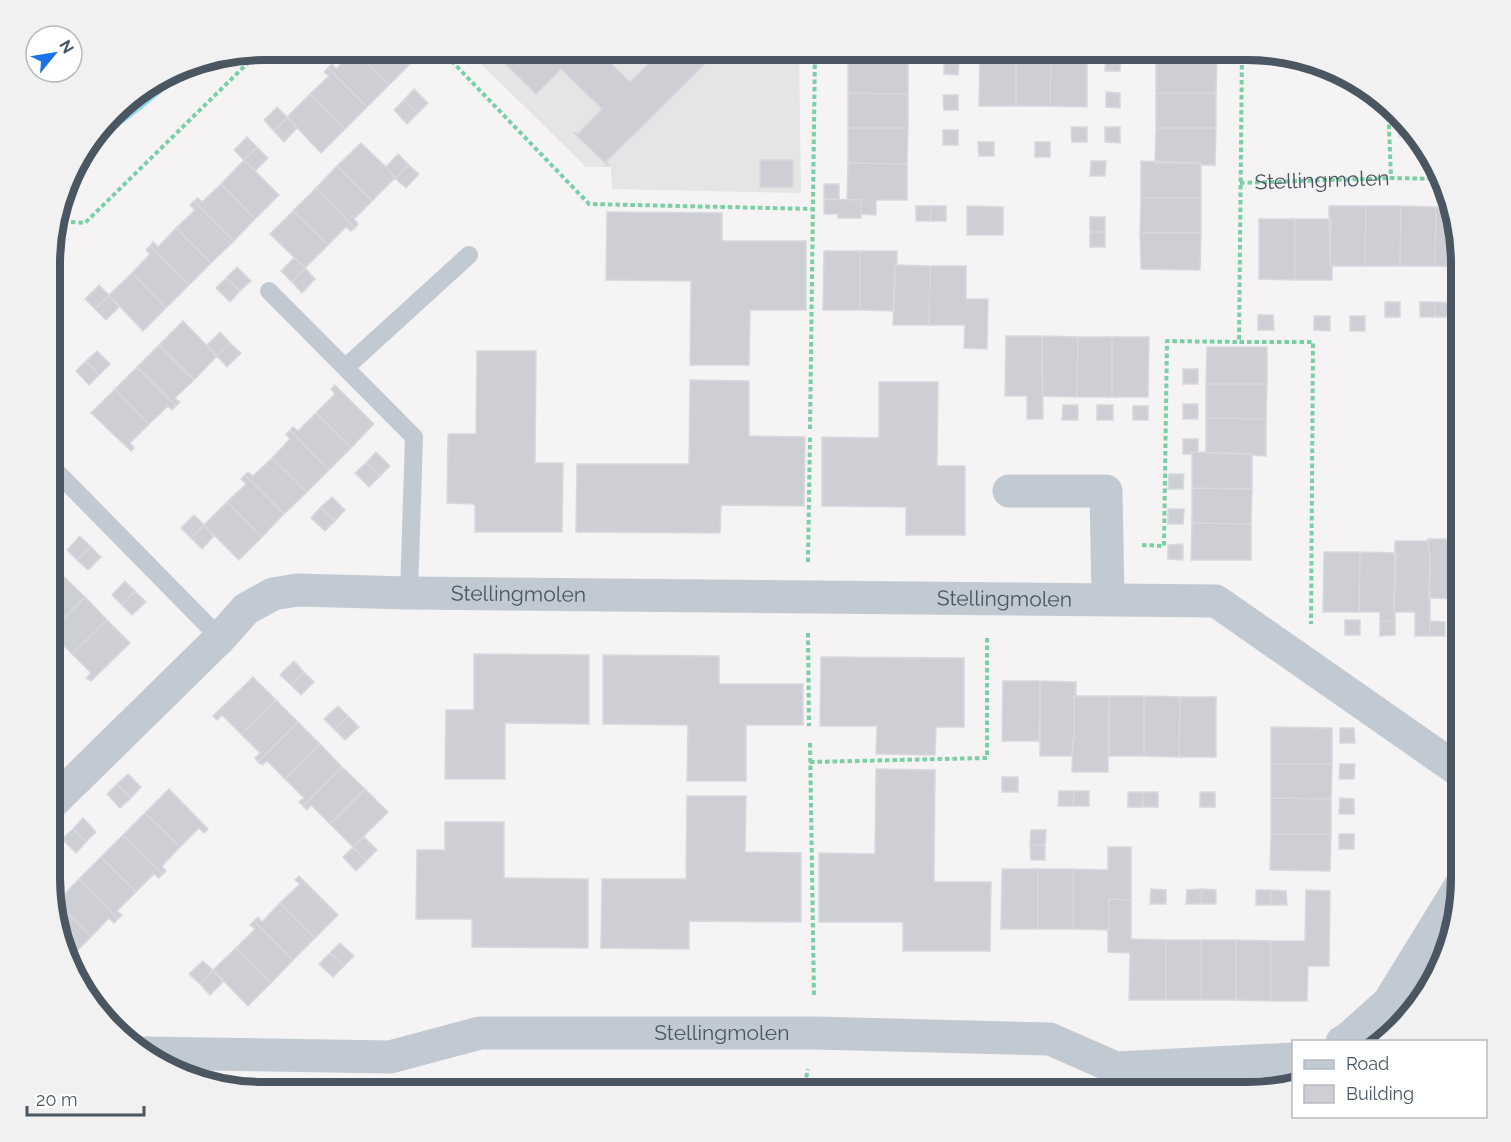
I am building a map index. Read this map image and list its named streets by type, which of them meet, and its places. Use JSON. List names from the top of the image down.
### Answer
{
  "streets": {
    "street": ["Stellingmolen"]
  },
  "legend": ["Road", "Building"],
  "scale_bar": "20 m",
  "north": "top right"
}
